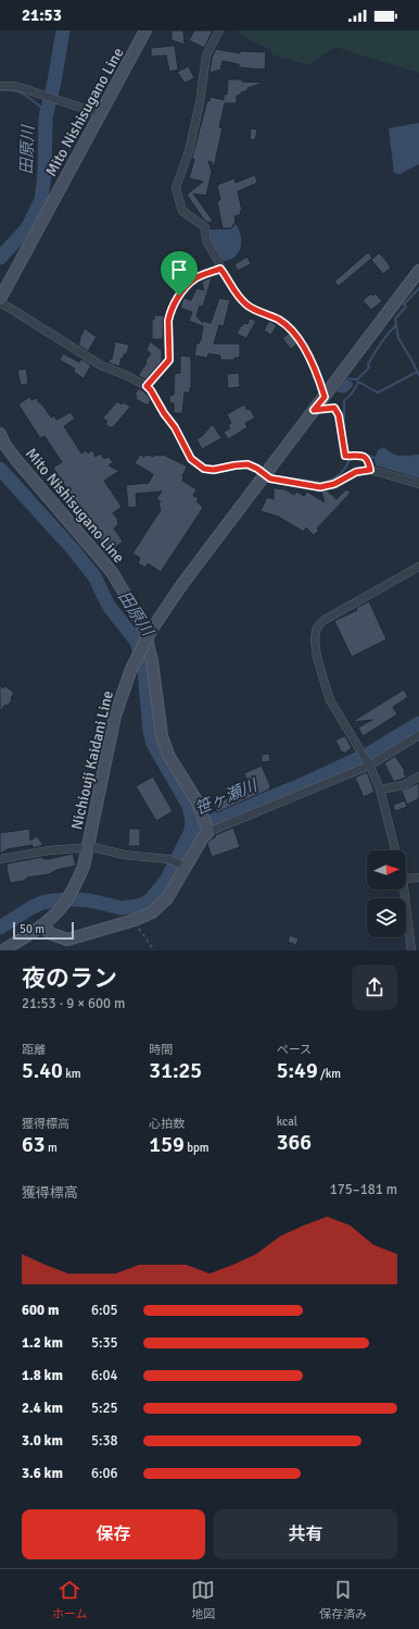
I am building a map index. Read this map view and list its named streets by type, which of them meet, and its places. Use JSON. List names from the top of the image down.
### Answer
{
  "streets": {
    "main road": ["Mito Nishisugano Line", "Nichiouji Kaidani Line"]
  },
  "water": ["田原川", "笹ヶ瀬川"],
  "scale_bar": "50 m",
  "north": "right",
  "page": {
    "status": "21:53",
    "scale": "50 m",
    "heading": ["夜のラン", "21:53 · 9 × 600 m"],
    "stats": [
      ["距離", "5.40 km"],
      ["時間", "31:25"],
      ["ペース", "5:49 /km"],
      ["獲得標高", "63 m"],
      ["心拍数", "159 bpm"],
      ["kcal", "366"]
    ],
    "chart": ["獲得標高", "175–181 m"],
    "list": [
      {
        "name": "600 m",
        "note": "6:05"
      },
      {
        "name": "1.2 km",
        "note": "5:35"
      },
      {
        "name": "1.8 km",
        "note": "6:04"
      },
      {
        "name": "2.4 km",
        "note": "5:25"
      },
      {
        "name": "3.0 km",
        "note": "5:38"
      },
      {
        "name": "3.6 km",
        "note": "6:06"
      }
    ],
    "buttons": ["保存", "共有"],
    "tabs": ["ホーム", "地図", "保存済み"]
  }
}
